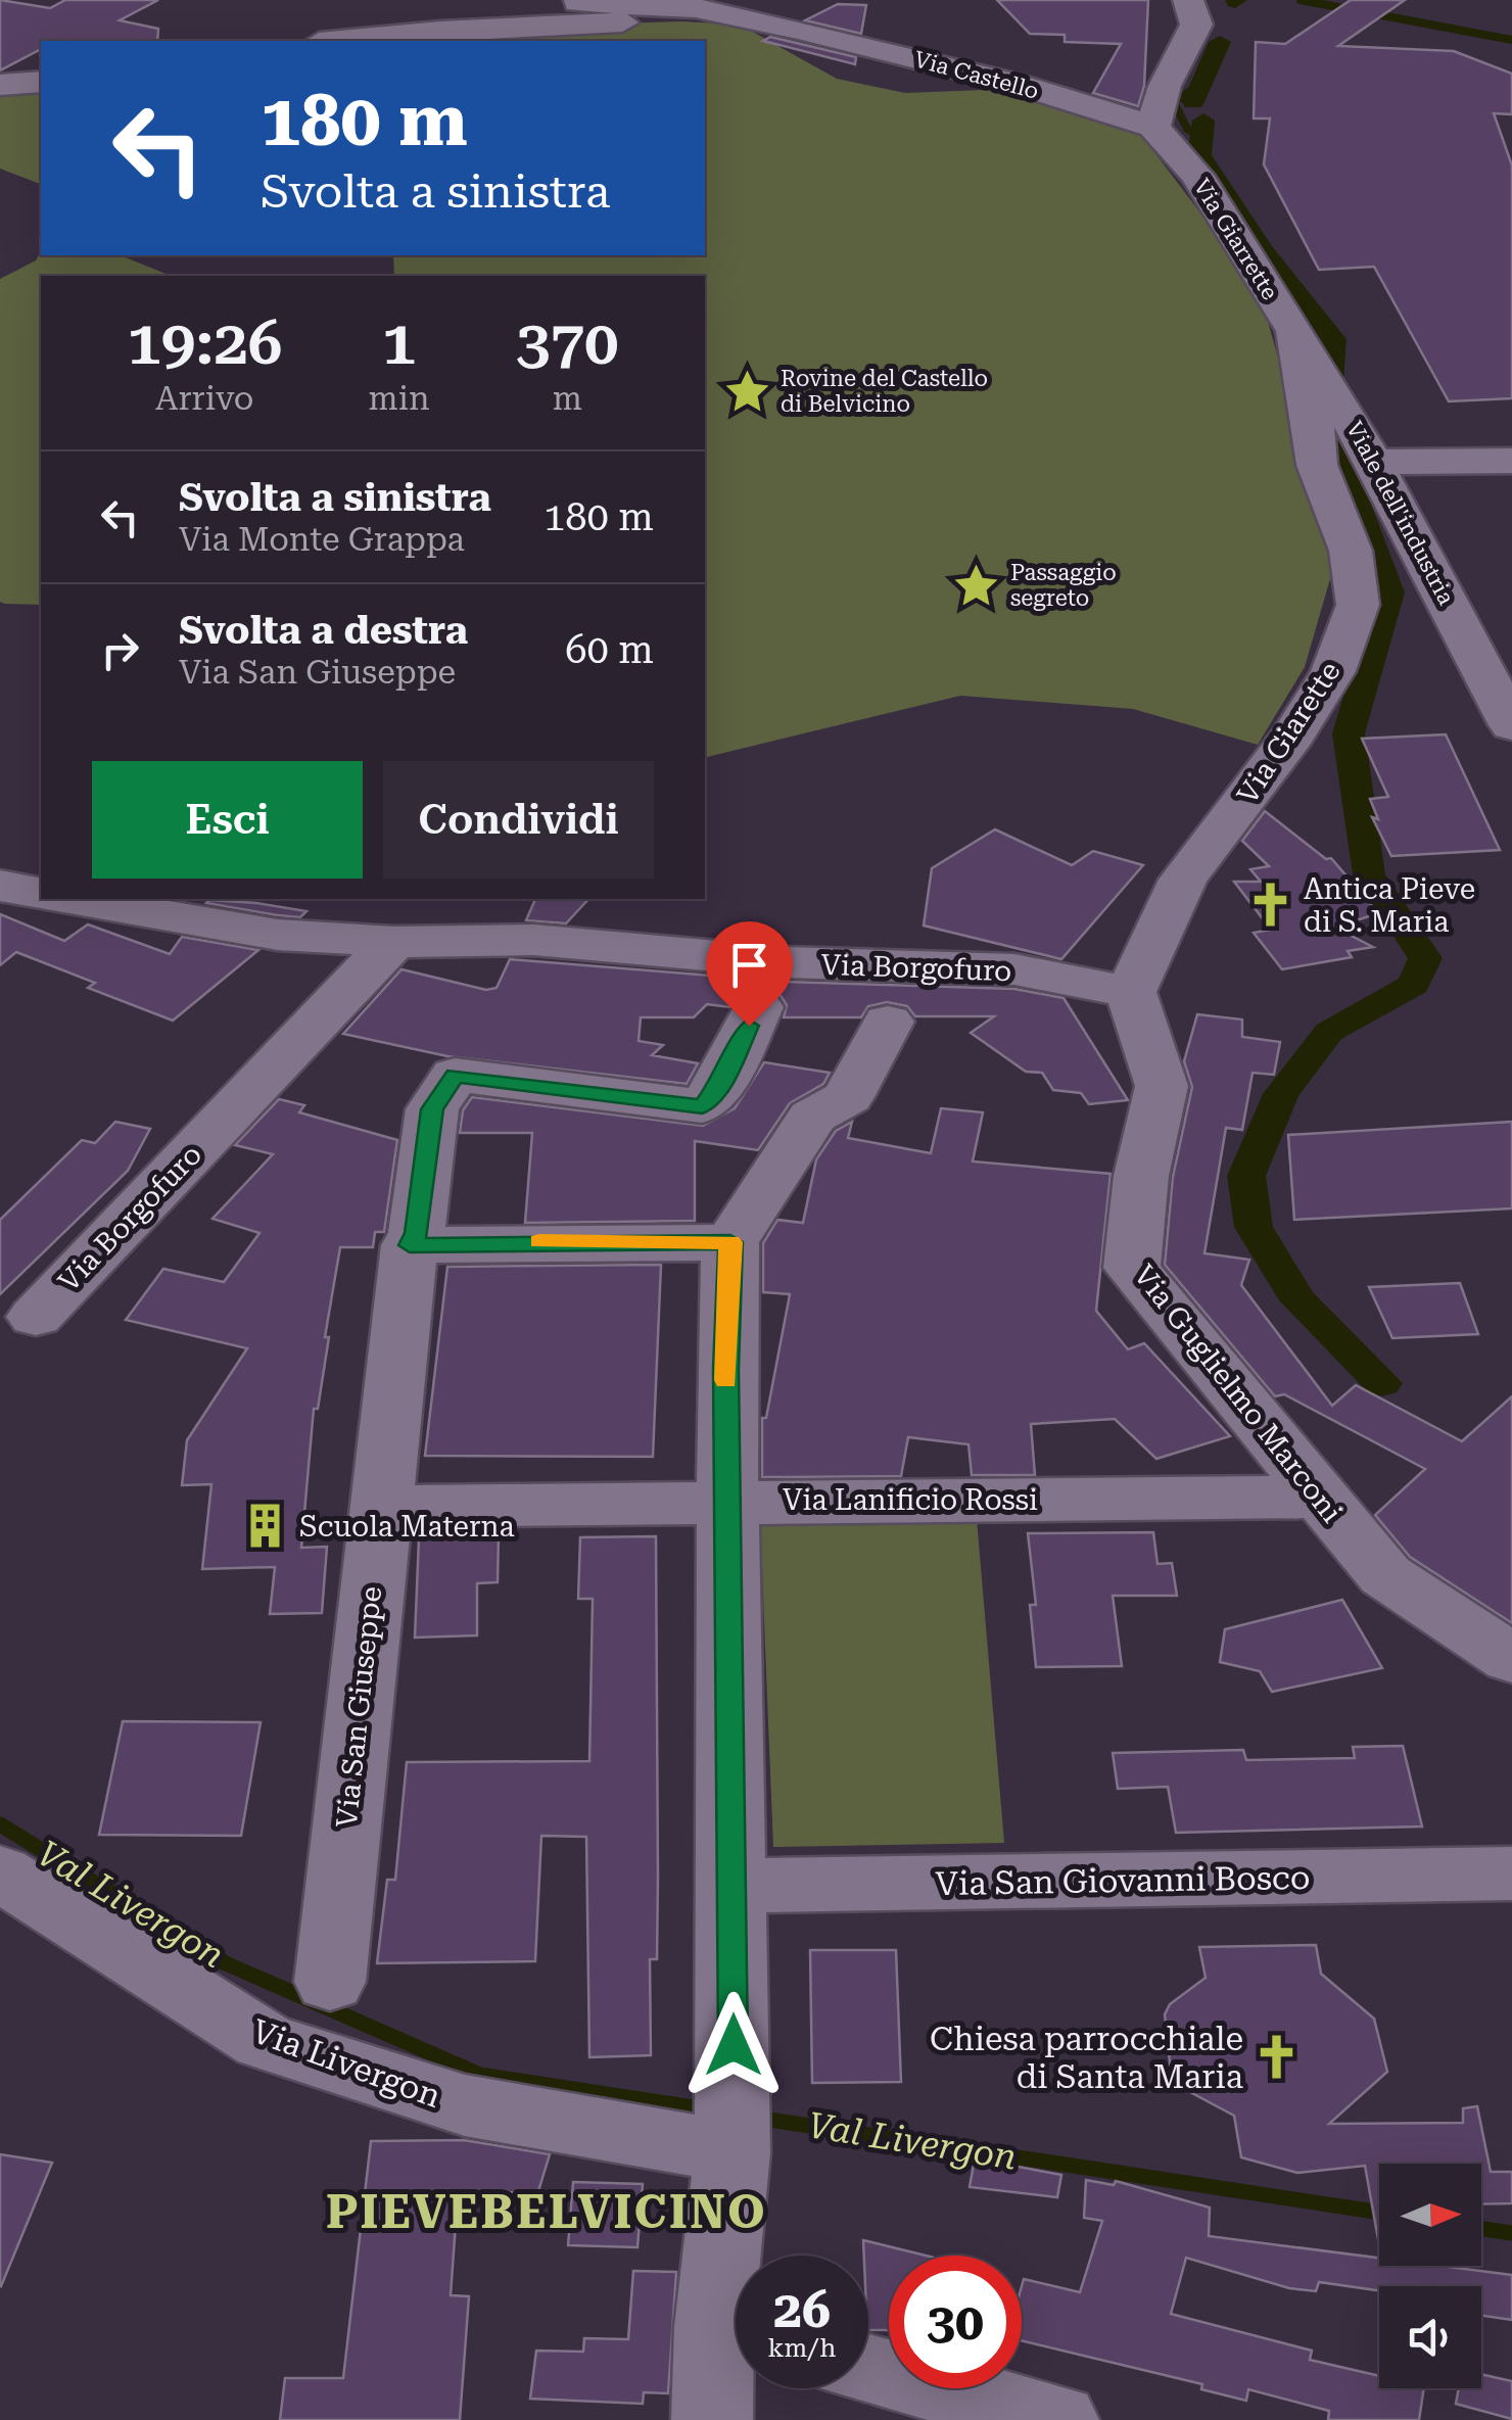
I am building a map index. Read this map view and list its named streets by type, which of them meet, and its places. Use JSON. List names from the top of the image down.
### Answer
{
  "streets": {
    "street": [
      "Via Castello",
      "Via Giarrette",
      "Viale dell'industria",
      "Via Giarette",
      "Via Borgofuro",
      "Via Guglielmo Marconi",
      "Via Lanificio Rossi",
      "Via San Giuseppe",
      "Via San Giovanni Bosco",
      "Via Livergon"
    ]
  },
  "crossings": [
    ["Via Castello", "Via Giarrette"],
    ["Via Giarrette", "Viale dell'industria"],
    ["Via Giarrette", "Via Giarette"],
    ["Viale dell'industria", "Via Giarette"],
    ["Via Giarette", "Via Borgofuro"],
    ["Via Giarette", "Via Guglielmo Marconi"],
    ["Via Borgofuro", "Via Guglielmo Marconi"],
    ["Via Guglielmo Marconi", "Via Lanificio Rossi"],
    ["Via Lanificio Rossi", "Via San Giuseppe"]
  ],
  "districts": ["PIEVEBELVICINO"],
  "water": ["Val Livergon"],
  "places": {
    "place": ["Rovine del Castello di Belvicino", "Passaggio segreto"],
    "church": ["Antica Pieve di S. Maria", "Chiesa parrocchiale di Santa Maria"],
    "building": ["Scuola Materna"]
  },
  "north": "right",
  "page": {
    "turn": ["180 m", "Svolta a sinistra"],
    "eta": [
      "19:26",
      "Arrivo",
      "1",
      "min",
      "370",
      "m"
    ],
    "list": [
      {
        "name": "Svolta a sinistra",
        "note": "Via Monte Grappa",
        "value": "180 m"
      },
      {
        "name": "Svolta a destra",
        "note": "Via San Giuseppe",
        "value": "60 m"
      }
    ],
    "buttons": ["Esci", "Condividi"],
    "speed": "26 km/h",
    "limit": "30"
  }
}
